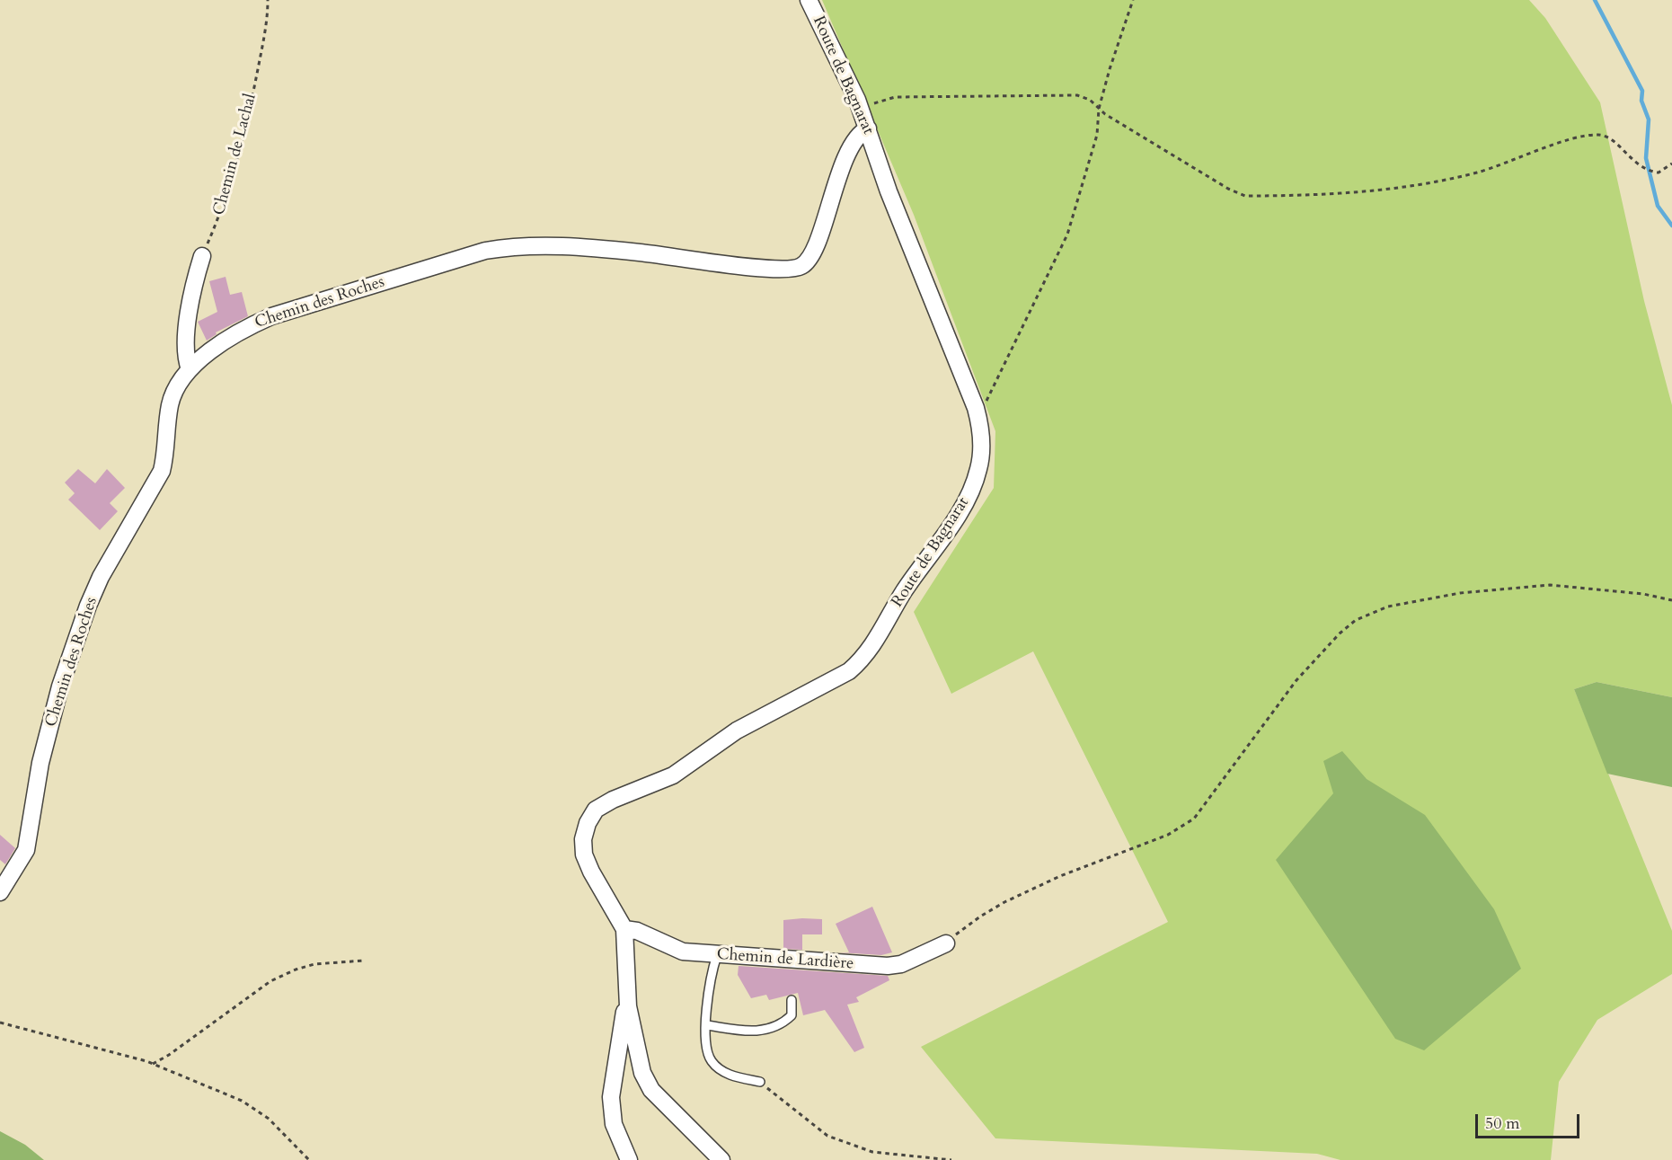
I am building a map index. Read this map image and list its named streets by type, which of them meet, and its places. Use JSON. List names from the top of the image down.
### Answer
{
  "streets": {
    "street": ["Route de Bagnarat", "Chemin des Roches", "Chemin de Lardière"],
    "path": ["Chemin de Lachal"]
  },
  "crossings": [
    ["Route de Bagnarat", "Chemin des Roches"],
    ["Route de Bagnarat", "Chemin de Lardière"]
  ],
  "scale_bar": "50 m"
}
